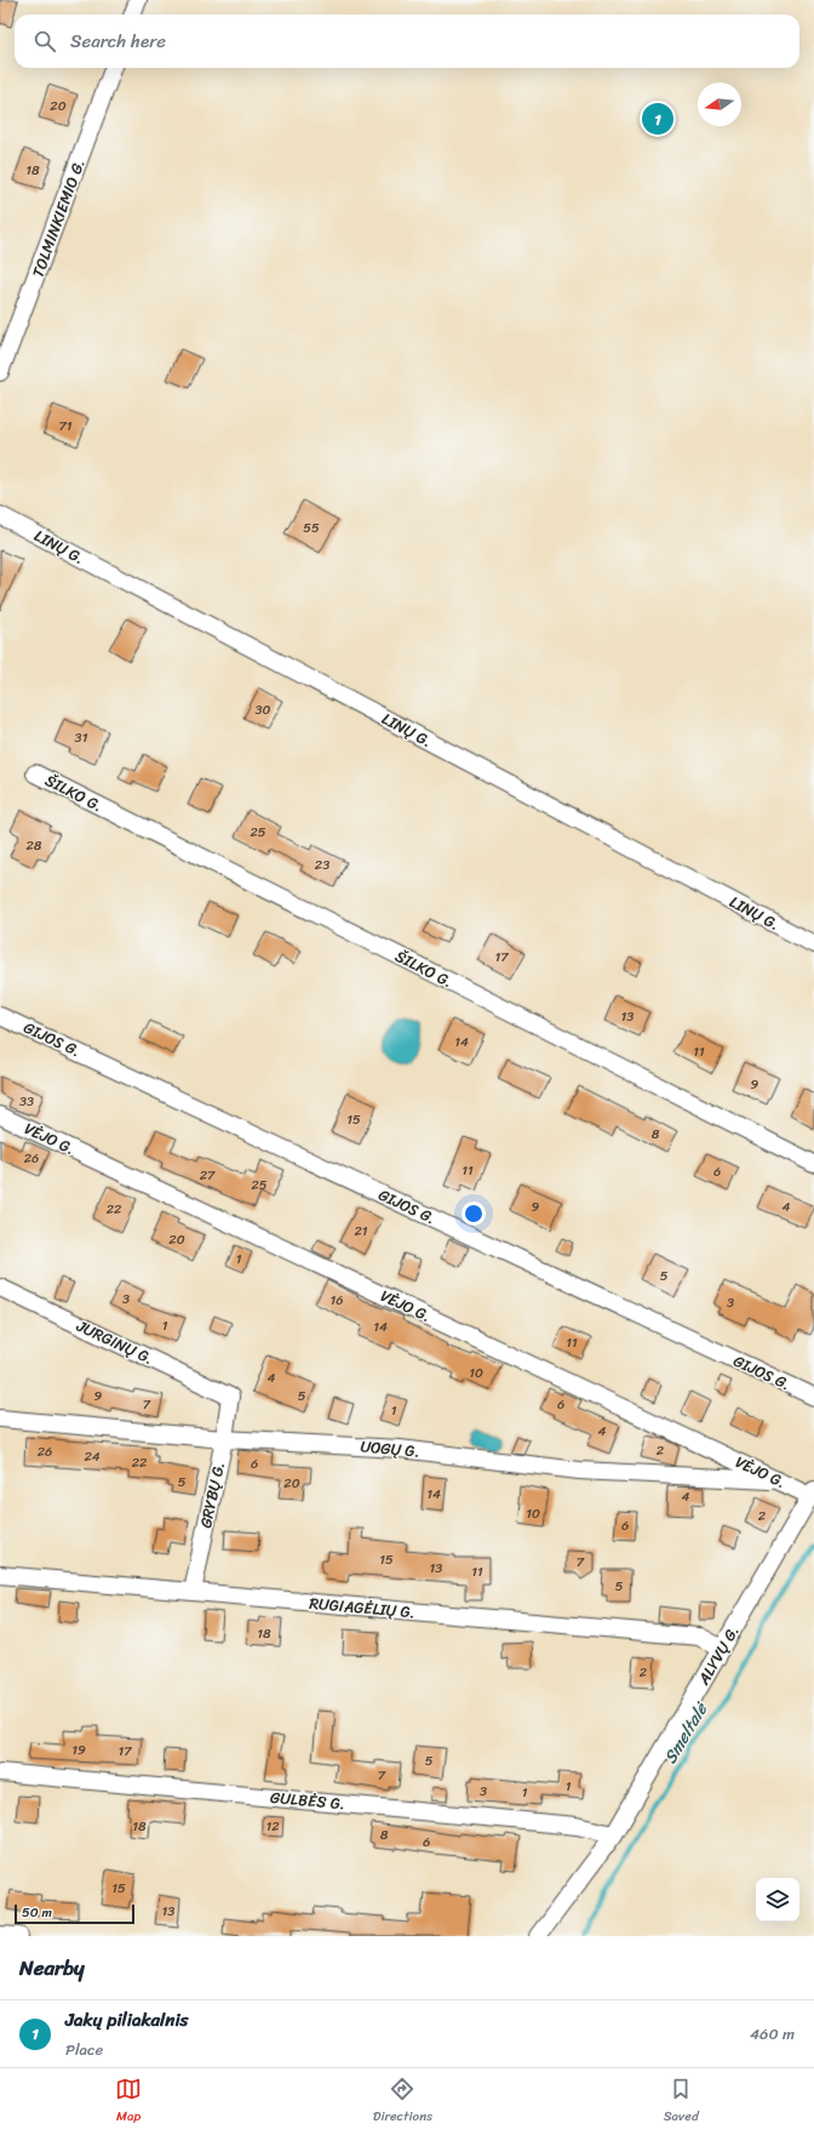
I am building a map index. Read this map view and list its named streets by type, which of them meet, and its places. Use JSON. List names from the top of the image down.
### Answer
{
  "streets": {
    "street": [
      "TOLMINKIEMIO G.",
      "LINŲ G.",
      "ŠILKO G.",
      "GIJOS G.",
      "VĖJO G.",
      "JURGINŲ G.",
      "UOGŲ G.",
      "GRYBŲ G.",
      "RUGIAGĖLIŲ G.",
      "ALYVŲ G.",
      "GULBĖS G."
    ]
  },
  "crossings": [
    ["VĖJO G.", "UOGŲ G."],
    ["VĖJO G.", "ALYVŲ G."],
    ["JURGINŲ G.", "GRYBŲ G."],
    ["UOGŲ G.", "GRYBŲ G."],
    ["GRYBŲ G.", "RUGIAGĖLIŲ G."],
    ["RUGIAGĖLIŲ G.", "ALYVŲ G."],
    ["ALYVŲ G.", "GULBĖS G."]
  ],
  "water": ["Smeltalė"],
  "house_numbers": [
    "20",
    "18",
    "71",
    "55",
    "30",
    "31",
    "25",
    "28",
    "23",
    "17",
    "13",
    "14",
    "11",
    "9",
    "33",
    "15",
    "8",
    "26",
    "11",
    "6",
    "27",
    "25",
    "9",
    "4",
    "22",
    "21",
    "20",
    "1",
    "5",
    "3",
    "16",
    "3",
    "1",
    "14",
    "11",
    "10",
    "4",
    "9",
    "5",
    "7",
    "6",
    "1",
    "4",
    "2",
    "26",
    "24",
    "22",
    "6",
    "5",
    "20",
    "14",
    "4",
    "10",
    "2",
    "6",
    "15",
    "7",
    "13",
    "11",
    "5",
    "18",
    "2",
    "19",
    "17",
    "5",
    "7",
    "1",
    "3",
    "1",
    "18",
    "12",
    "8",
    "6",
    "15",
    "13"
  ],
  "scale_bar": "50 m",
  "north": "left",
  "page": {
    "search": "Search here",
    "pins": "1",
    "scale": "50 m",
    "heading": "Nearby",
    "list": [
      {
        "mark": "1",
        "name": "Jakų piliakalnis",
        "note": "Place",
        "value": "460 m"
      }
    ],
    "nav": ["Map", "Directions", "Saved"]
  }
}
